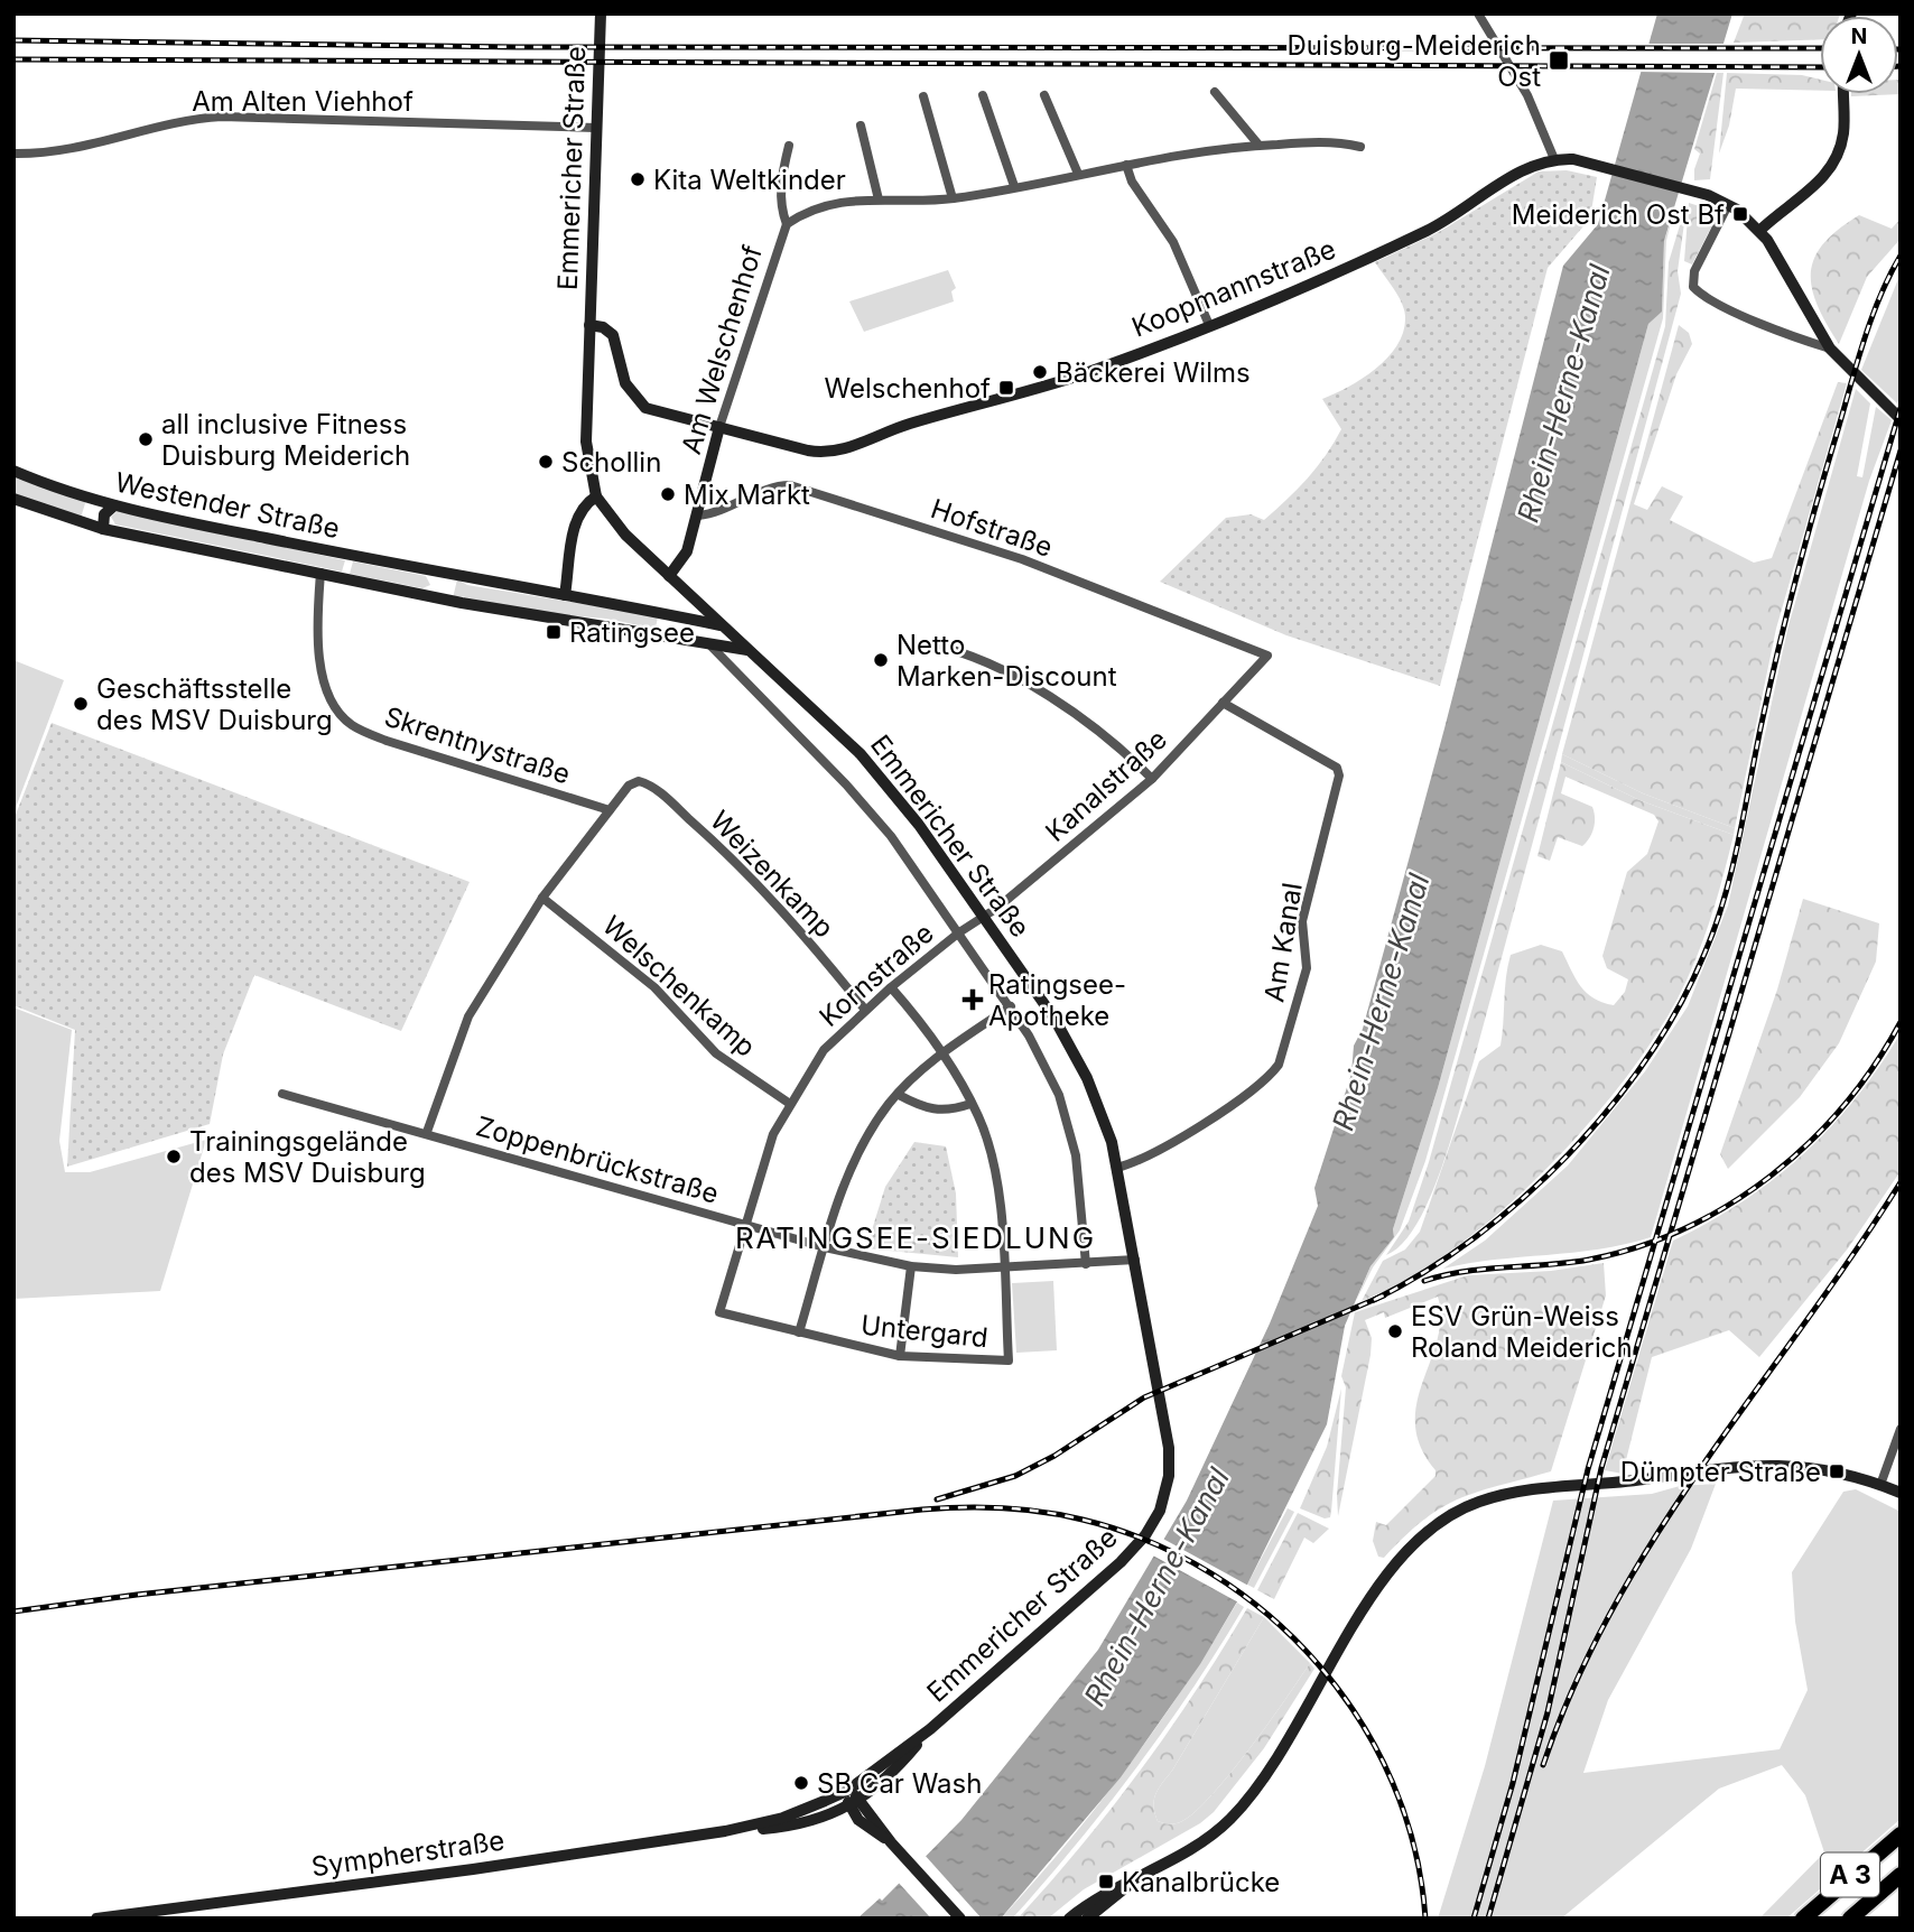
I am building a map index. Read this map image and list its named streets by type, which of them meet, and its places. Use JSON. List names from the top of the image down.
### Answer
{
  "streets": {
    "highway": ["A 3"],
    "main road": [
      "Emmericher Straße",
      "Koopmannstraße",
      "Am Welschenhof",
      "Westender Straße",
      "Sympherstraße"
    ],
    "street": [
      "Am Alten Viehhof",
      "Hofstraße",
      "Skrentnystraße",
      "Kanalstraße",
      "Weizenkamp",
      "Am Kanal",
      "Kornstraße",
      "Welschenkamp",
      "Zoppenbrückstraße",
      "Untergard"
    ]
  },
  "crossings": [
    ["Am Alten Viehhof", "Emmericher Straße"],
    ["Emmericher Straße", "Koopmannstraße"],
    ["Emmericher Straße", "Am Welschenhof"],
    ["Emmericher Straße", "Westender Straße"],
    ["Emmericher Straße", "Kanalstraße"],
    ["Emmericher Straße", "Am Kanal"],
    ["Emmericher Straße", "Kornstraße"],
    ["Emmericher Straße", "Zoppenbrückstraße"],
    ["Emmericher Straße", "Sympherstraße"],
    ["Koopmannstraße", "Am Welschenhof"],
    ["Am Welschenhof", "Hofstraße"],
    ["Westender Straße", "Skrentnystraße"],
    ["Hofstraße", "Kanalstraße"],
    ["Skrentnystraße", "Weizenkamp"],
    ["Kanalstraße", "Am Kanal"],
    ["Kanalstraße", "Kornstraße"],
    ["Weizenkamp", "Kornstraße"],
    ["Kornstraße", "Welschenkamp"],
    ["Kornstraße", "Zoppenbrückstraße"],
    ["Kornstraße", "Untergard"],
    ["Zoppenbrückstraße", "Untergard"]
  ],
  "districts": ["RATINGSEE-SIEDLUNG"],
  "water": ["Rhein-Herne-Kanal"],
  "places": {
    "transit": [
      "Duisburg-Meiderich Ost",
      "Meiderich Ost Bf",
      "Welschenhof",
      "Ratingsee",
      "Dümpter Straße",
      "Kanalbrücke"
    ],
    "other": [
      "Kita Weltkinder",
      "Bäckerei Wilms",
      "all inclusive Fitness Duisburg Meiderich",
      "Schollin",
      "Mix Markt",
      "Netto Marken-Discount",
      "Geschäftsstelle des MSV Duisburg",
      "Trainingsgelände des MSV Duisburg",
      "ESV Grün-Weiss Roland Meiderich",
      "SB Car Wash"
    ],
    "health": ["Ratingsee- Apotheke"]
  },
  "north": "top"
}
